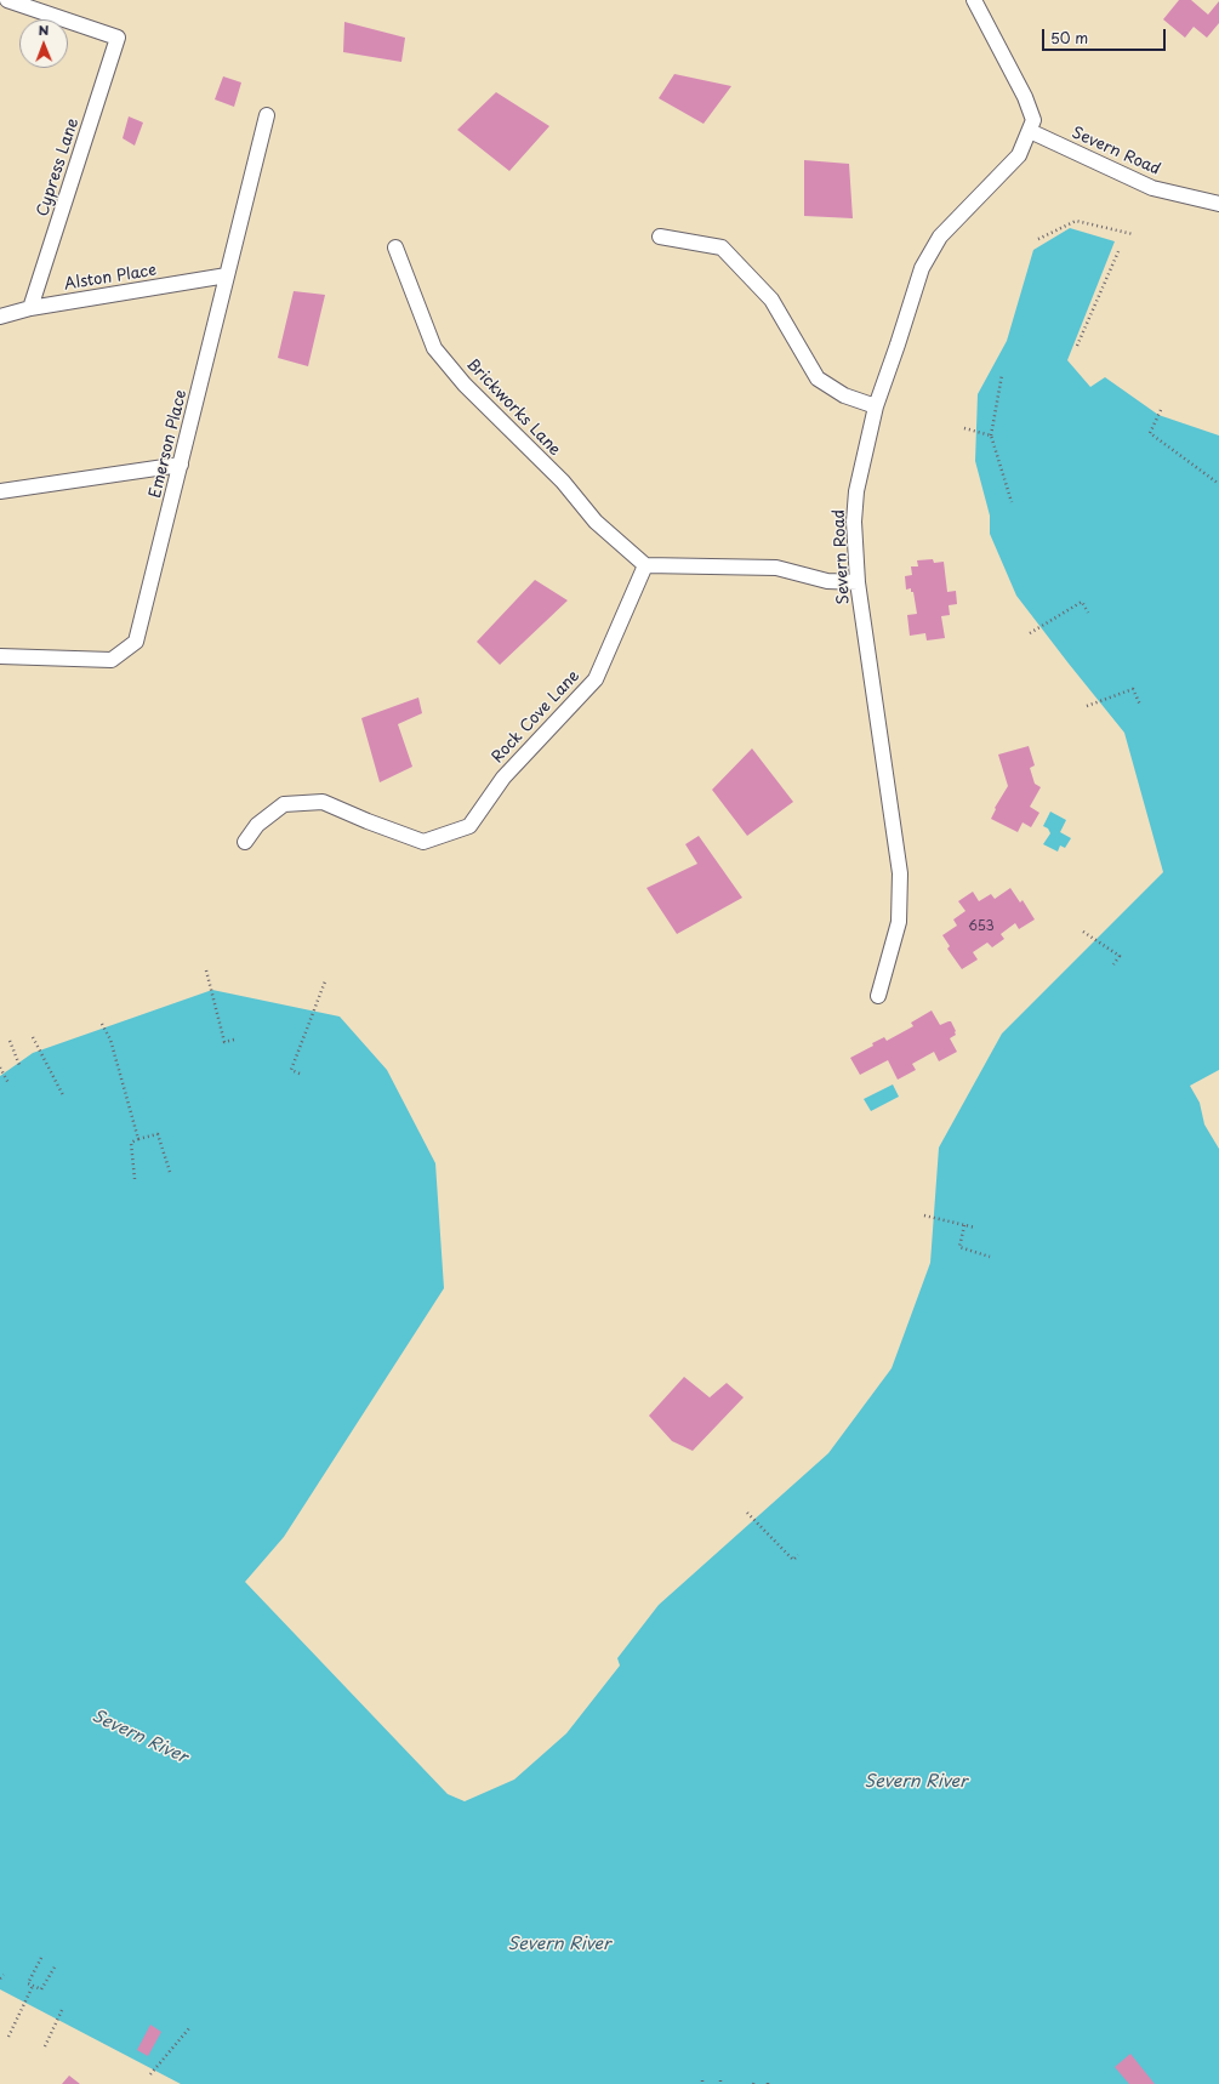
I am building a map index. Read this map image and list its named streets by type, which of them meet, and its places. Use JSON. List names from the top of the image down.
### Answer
{
  "streets": {
    "street": [
      "Severn Road",
      "Cypress Lane",
      "Alston Place",
      "Brickworks Lane",
      "Emerson Place",
      "Rock Cove Lane"
    ]
  },
  "crossings": [
    ["Cypress Lane", "Alston Place"],
    ["Alston Place", "Emerson Place"],
    ["Brickworks Lane", "Rock Cove Lane"]
  ],
  "water": ["Severn River"],
  "house_numbers": ["653"],
  "scale_bar": "50 m",
  "north": "top"
}
